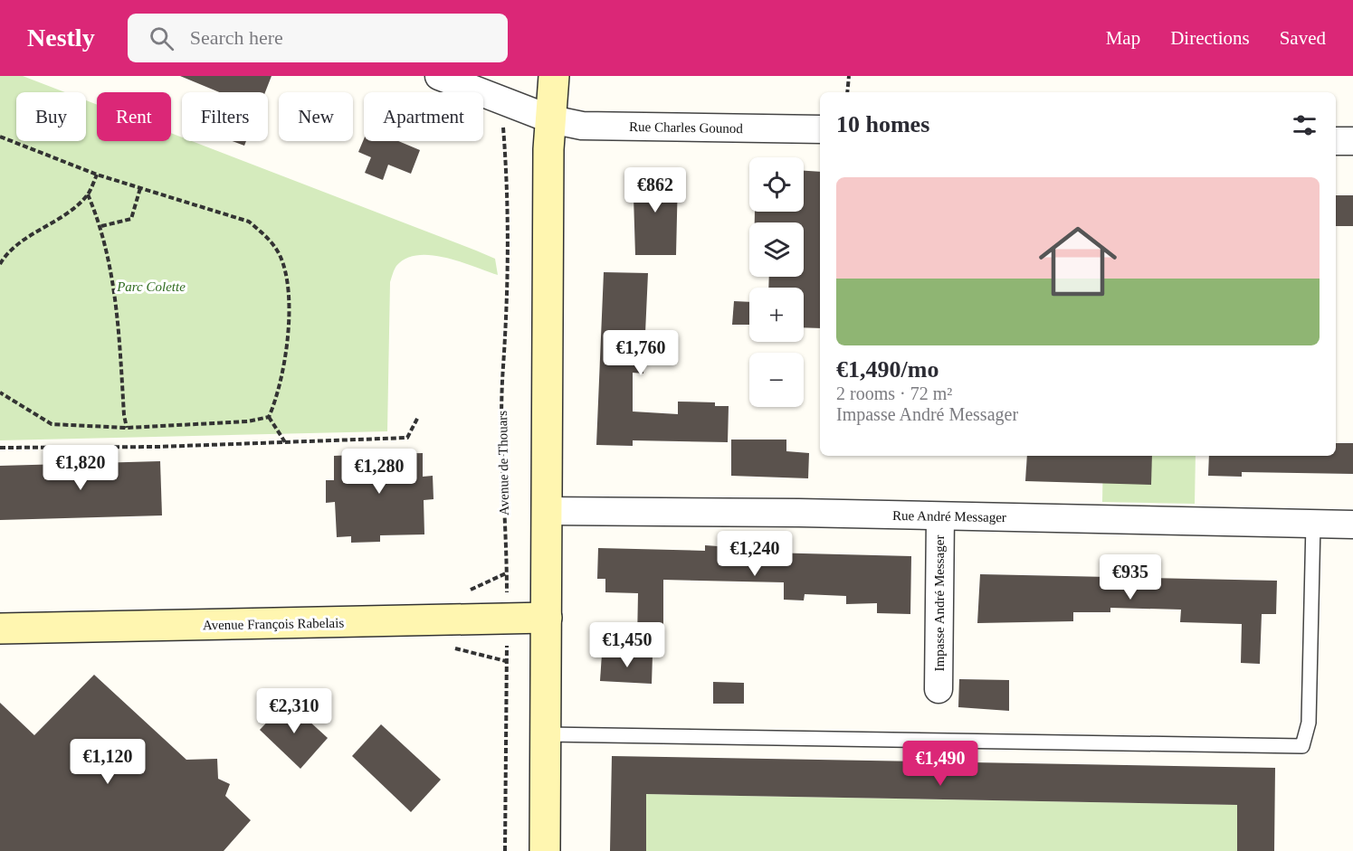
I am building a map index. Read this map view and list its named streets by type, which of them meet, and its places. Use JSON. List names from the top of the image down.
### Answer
{
  "streets": {
    "street": [
      "Rue Charles Gounod",
      "Rue André Messager",
      "Impasse André Messager",
      "Avenue François Rabelais"
    ],
    "path": ["Avenue de Thouars"]
  },
  "crossings": [
    ["Rue Charles Gounod", "Avenue de Thouars"],
    ["Avenue de Thouars", "Avenue François Rabelais"],
    ["Rue André Messager", "Impasse André Messager"]
  ],
  "parks": ["Parc Colette"],
  "page": {
    "header": "Nestly",
    "search": "Search here",
    "nav": ["Map", "Directions", "Saved"],
    "chip": [
      "Buy",
      "Rent",
      "Filters",
      "New",
      "Apartment"
    ],
    "heading": "10 homes",
    "map_buttons": ["+", "−"],
    "list": [
      {
        "name": "€1,490/mo",
        "note": "2 rooms · 72 m² · Impasse André Messager"
      }
    ],
    "price": [
      "€862",
      "€1,760",
      "€1,820",
      "€1,280",
      "€1,240",
      "€935",
      "€1,450",
      "€2,310",
      "€1,120",
      "€1,490"
    ]
  }
}
